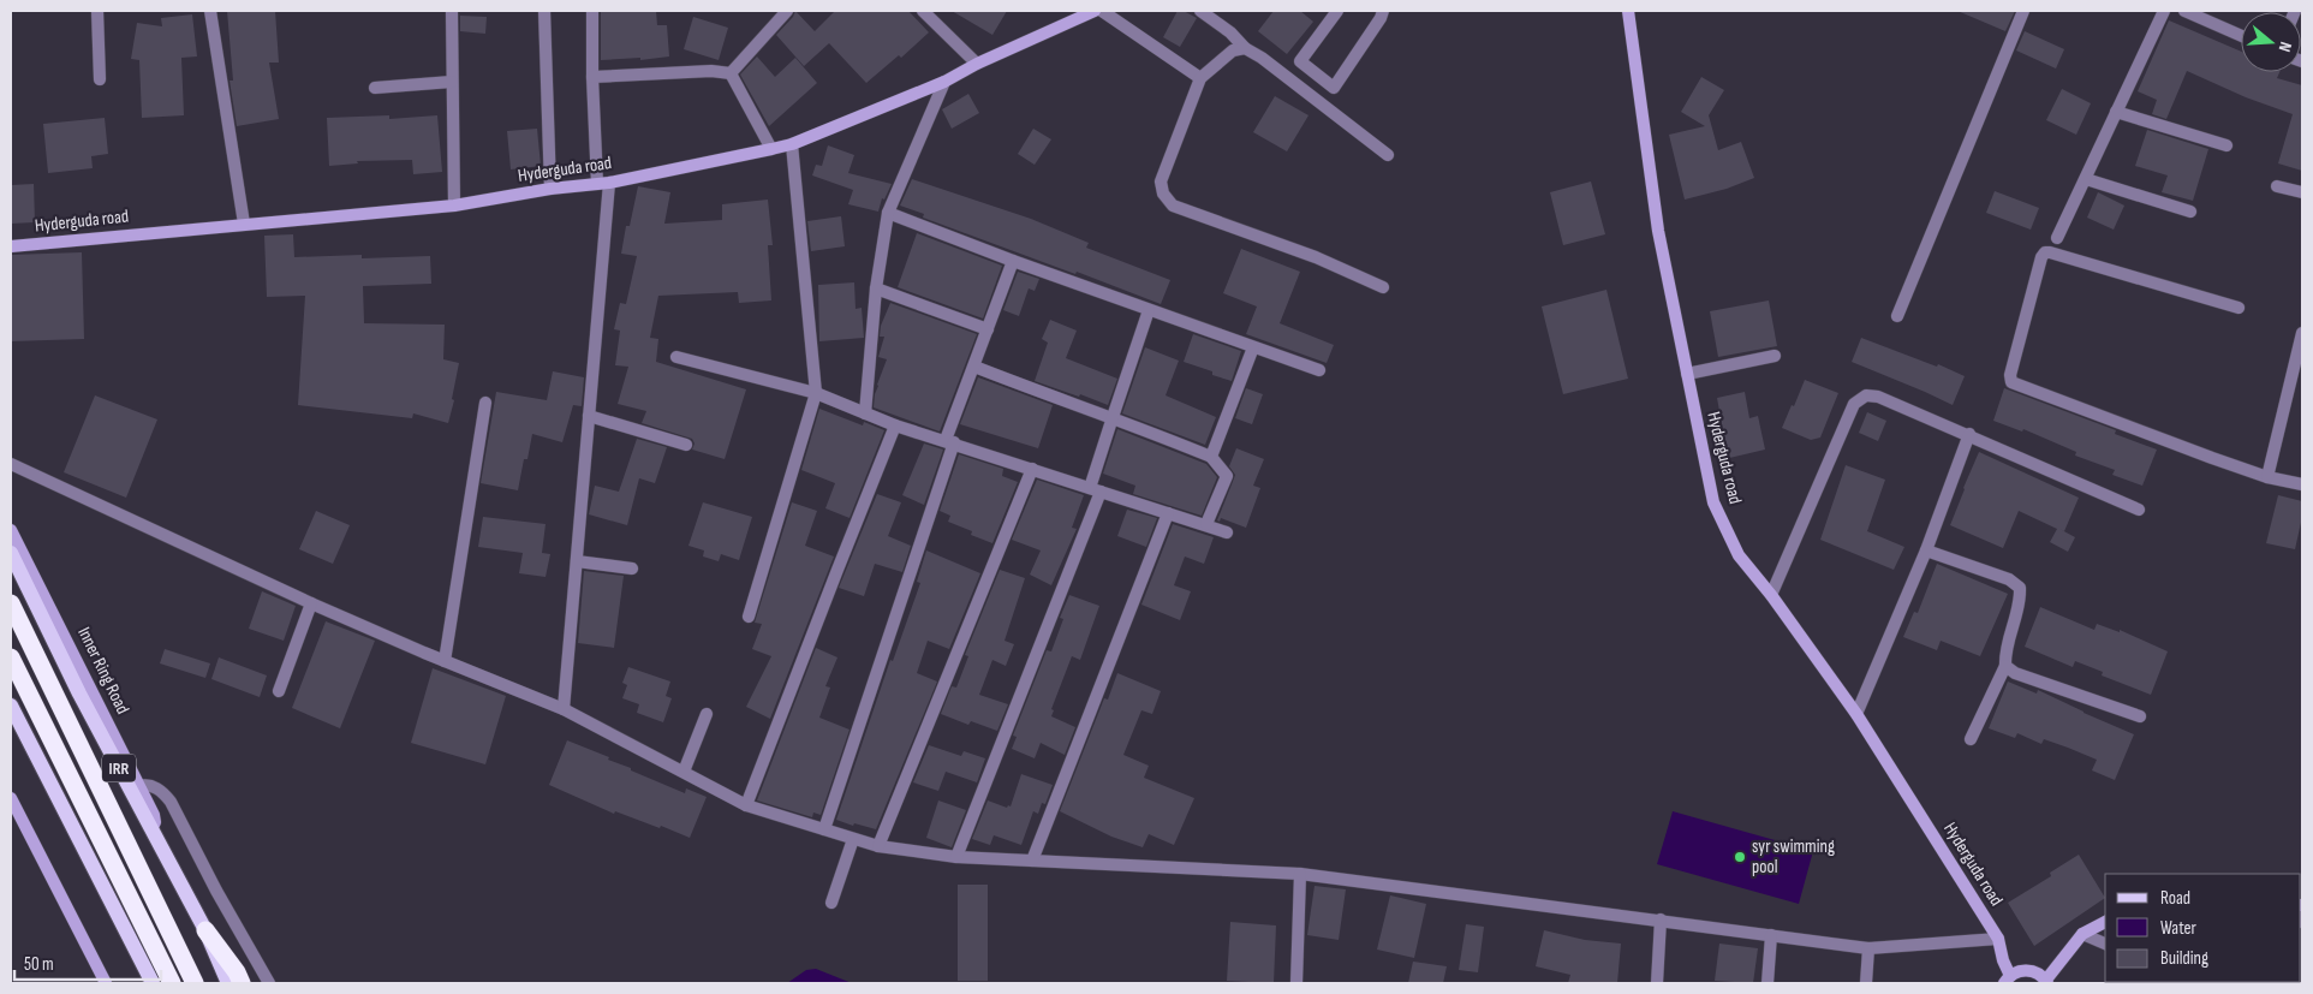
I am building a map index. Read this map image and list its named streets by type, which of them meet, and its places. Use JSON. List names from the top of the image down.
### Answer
{
  "streets": {
    "main road": ["Inner Ring Road", "IRR"],
    "street": ["Hyderguda road"]
  },
  "places": ["syr swimming pool"],
  "legend": ["Road", "Water", "Building"],
  "scale_bar": "50 m",
  "north": "right"
}
